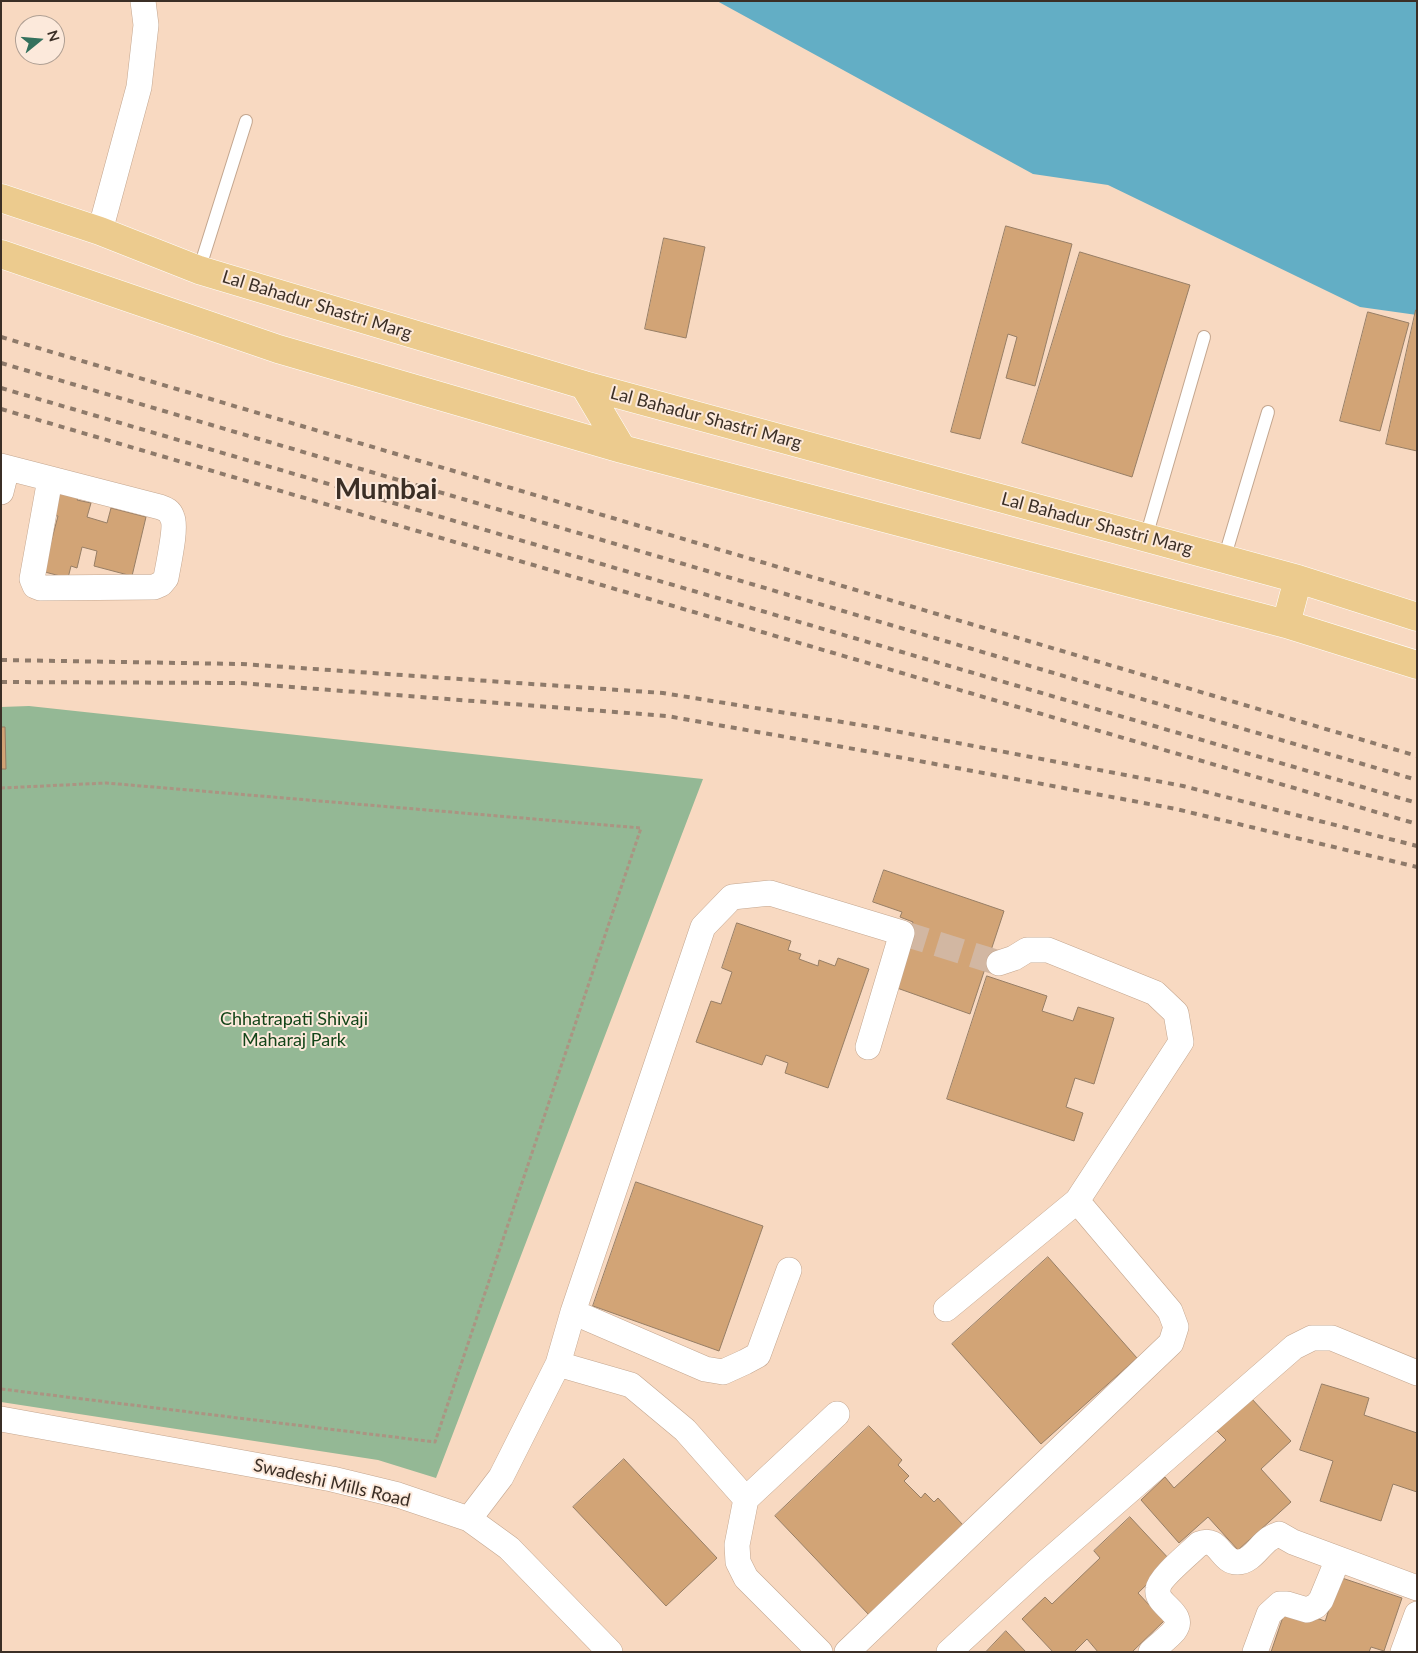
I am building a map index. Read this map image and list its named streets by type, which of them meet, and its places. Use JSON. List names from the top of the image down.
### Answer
{
  "streets": {
    "main road": ["Lal Bahadur Shastri Marg"],
    "street": ["Swadeshi Mills Road"]
  },
  "districts": ["Mumbai"],
  "parks": ["Chhatrapati Shivaji Maharaj Park"],
  "north": "right"
}
